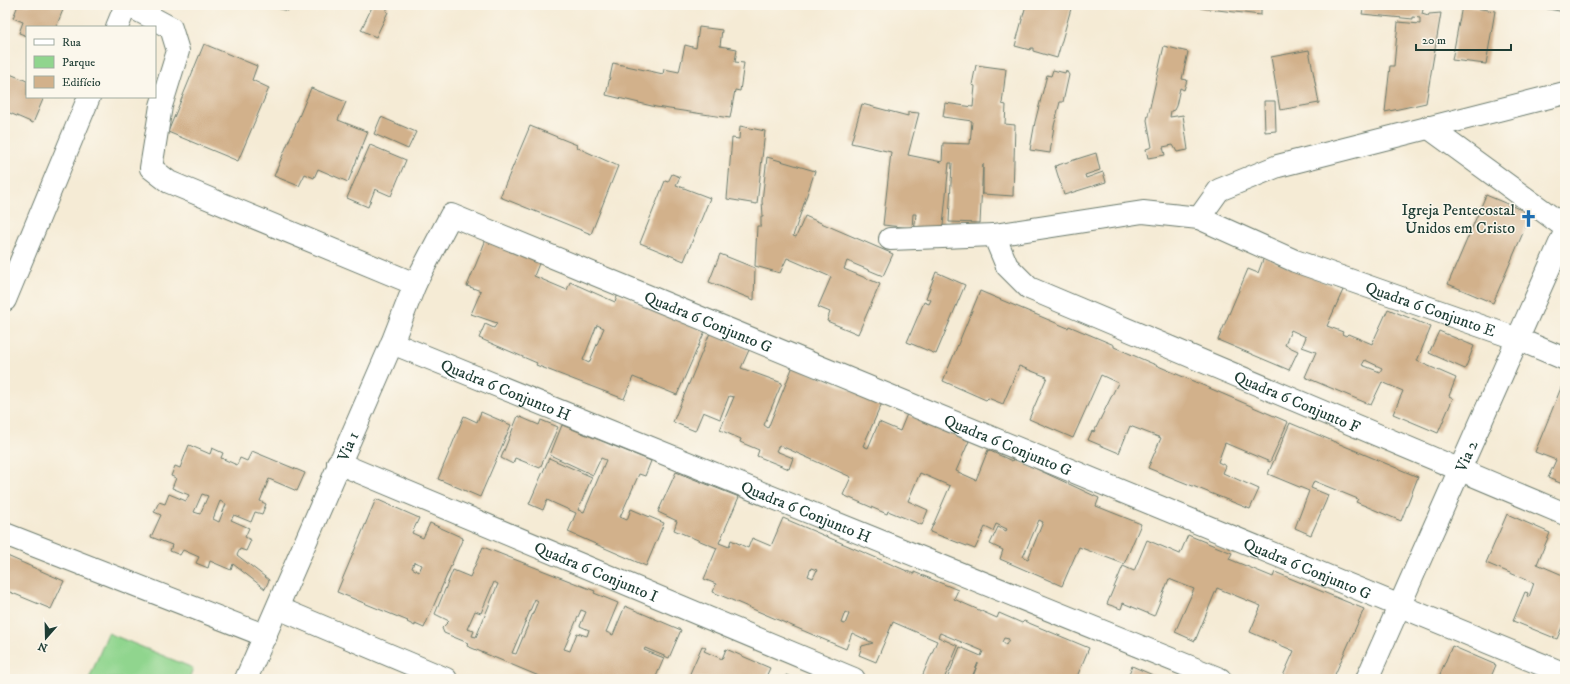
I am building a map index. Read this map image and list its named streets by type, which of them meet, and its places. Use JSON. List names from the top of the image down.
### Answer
{
  "streets": {
    "street": [
      "Quadra 6 Conjunto E",
      "Quadra 6 Conjunto G",
      "Quadra 6 Conjunto H",
      "Quadra 6 Conjunto F",
      "Via 1",
      "Via 2",
      "Quadra 6 Conjunto I"
    ]
  },
  "crossings": [
    ["Quadra 6 Conjunto E", "Quadra 6 Conjunto F"],
    ["Quadra 6 Conjunto E", "Via 2"],
    ["Quadra 6 Conjunto G", "Via 1"],
    ["Quadra 6 Conjunto G", "Via 2"],
    ["Quadra 6 Conjunto H", "Via 1"],
    ["Quadra 6 Conjunto F", "Via 2"],
    ["Via 1", "Quadra 6 Conjunto I"]
  ],
  "places": {
    "church": ["Igreja Pentecostal Unidos em Cristo"]
  },
  "legend": ["Rua", "Parque", "Edifício"],
  "scale_bar": "20 m",
  "north": "bottom"
}
